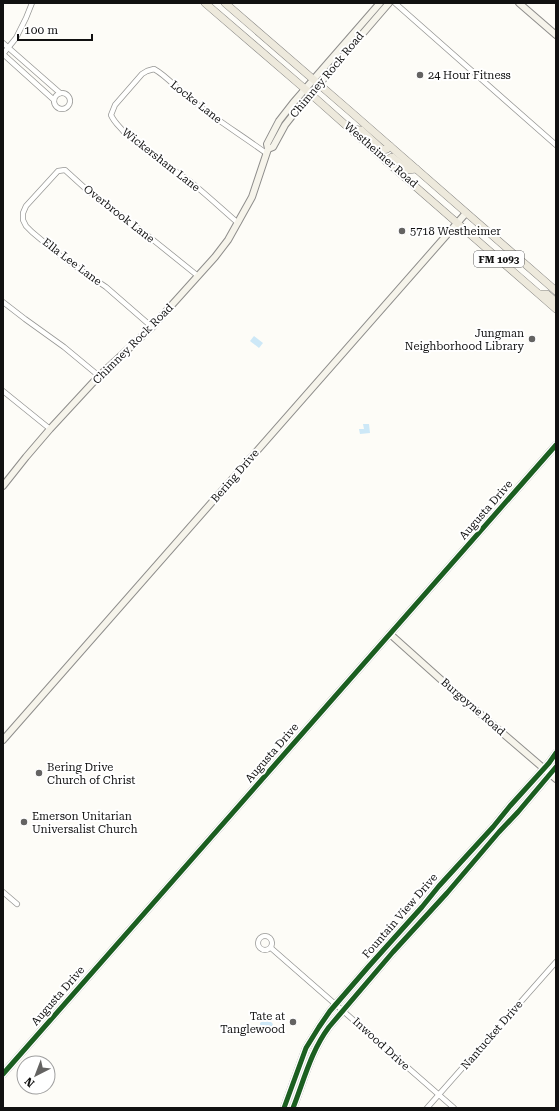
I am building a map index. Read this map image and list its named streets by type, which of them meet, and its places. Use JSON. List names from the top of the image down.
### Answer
{
  "streets": {
    "main road": ["Westheimer Road", "FM 1093"],
    "street": [
      "Chimney Rock Road",
      "Locke Lane",
      "Wickersham Lane",
      "Overbrook Lane",
      "Ella Lee Lane",
      "Bering Drive",
      "Augusta Drive",
      "Burgoyne Road",
      "Fountain View Drive",
      "Nantucket Drive",
      "Inwood Drive"
    ]
  },
  "crossings": [
    ["Chimney Rock Road", "Locke Lane"],
    ["Chimney Rock Road", "Westheimer Road"],
    ["Chimney Rock Road", "Wickersham Lane"],
    ["Chimney Rock Road", "Overbrook Lane"],
    ["Chimney Rock Road", "Ella Lee Lane"],
    ["Locke Lane", "Wickersham Lane"],
    ["Westheimer Road", "Bering Drive"],
    ["Overbrook Lane", "Ella Lee Lane"],
    ["Augusta Drive", "Burgoyne Road"],
    ["Burgoyne Road", "Fountain View Drive"],
    ["Fountain View Drive", "Inwood Drive"],
    ["Nantucket Drive", "Inwood Drive"]
  ],
  "places": [
    "24 Hour Fitness",
    "5718 Westheimer",
    "Jungman Neighborhood Library",
    "Bering Drive Church of Christ",
    "Emerson Unitarian Universalist Church",
    "Tate at Tanglewood"
  ],
  "scale_bar": "100 m",
  "north": "bottom left"
}
